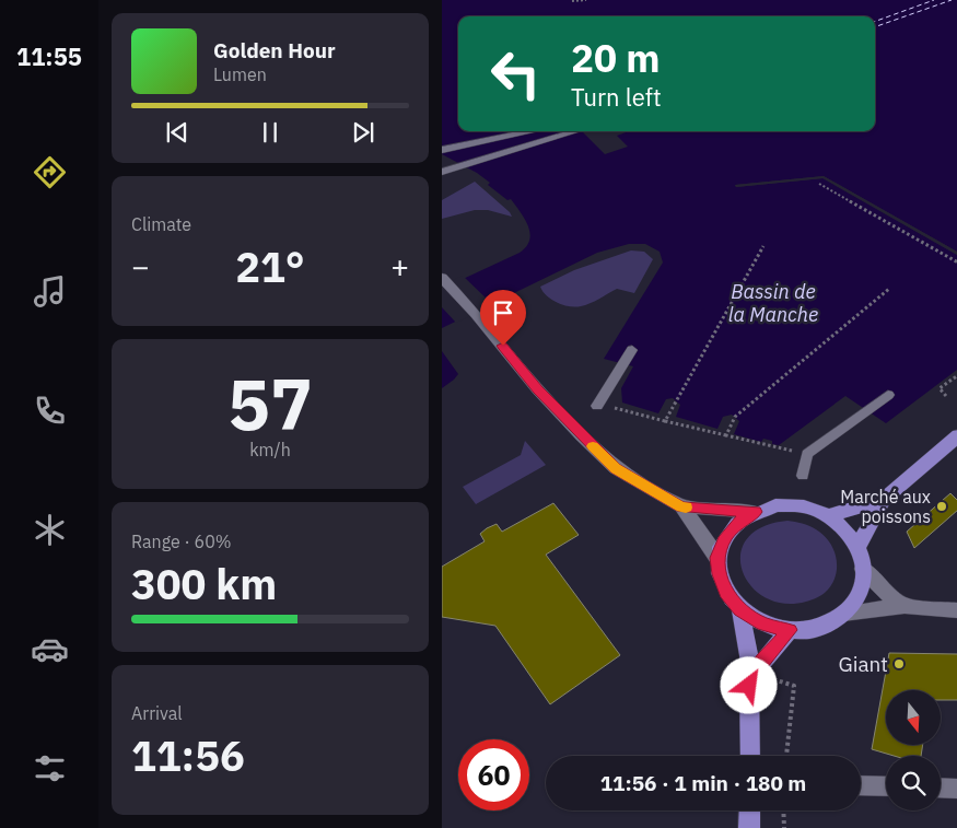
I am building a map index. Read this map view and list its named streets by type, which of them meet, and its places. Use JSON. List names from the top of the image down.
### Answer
{
  "water": ["Bassin de la Manche"],
  "places": ["Marché aux poissons", "Giant"],
  "north": "bottom",
  "page": {
    "tabs": "11:55",
    "turn": ["20 m", "Turn left"],
    "song": ["Golden Hour", "Lumen"],
    "tile": [
      "Climate",
      ["57", "km/h"],
      ["Range · 60%", "300 km"],
      ["Arrival", "11:56"]
    ],
    "heat": ["−", "21°", "+"],
    "limit": "60",
    "trip": "11:56 · 1 min · 180 m"
  }
}
